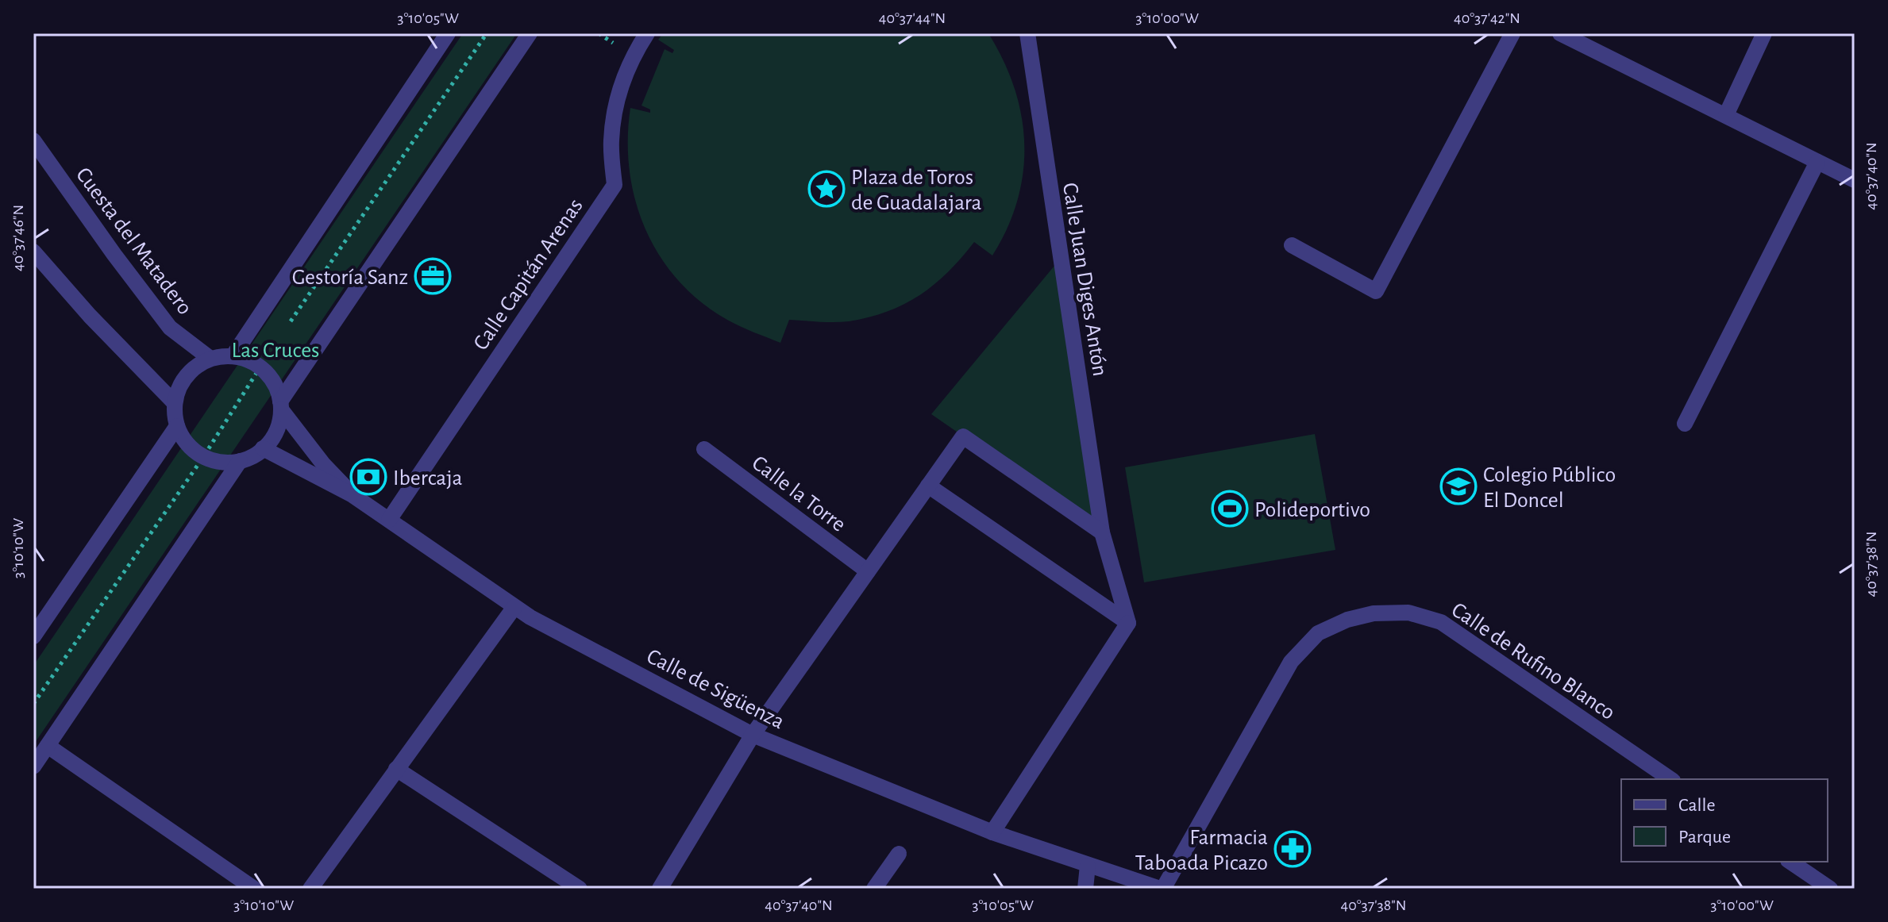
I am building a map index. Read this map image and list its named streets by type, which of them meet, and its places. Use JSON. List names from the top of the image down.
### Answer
{
  "streets": {
    "street": [
      "Cuesta del Matadero",
      "Calle Capitán Arenas",
      "Calle Juan Diges Antón",
      "Calle la Torre",
      "Calle de Rufino Blanco",
      "Calle de Sigüenza"
    ]
  },
  "crossings": [
    ["Calle Capitán Arenas", "Calle de Sigüenza"],
    ["Calle de Rufino Blanco", "Calle de Sigüenza"]
  ],
  "parks": ["Las Cruces"],
  "places": {
    "place": ["Plaza de Toros de Guadalajara"],
    "office": ["Gestoría Sanz"],
    "bank": ["Ibercaja"],
    "school or university": ["Colegio Público El Doncel"],
    "sports": ["Polideportivo"],
    "pharmacy": ["Farmacia Taboada Picazo"]
  },
  "legend": ["Calle", "Parque"],
  "coordinates": [
    "3°10'05\"W",
    "40°37'44\"N",
    "3°10'00\"W",
    "40°37'42\"N",
    "40°37'40\"N",
    "40°37'46\"N",
    "3°10'10\"W",
    "40°37'38\"N"
  ]
}
